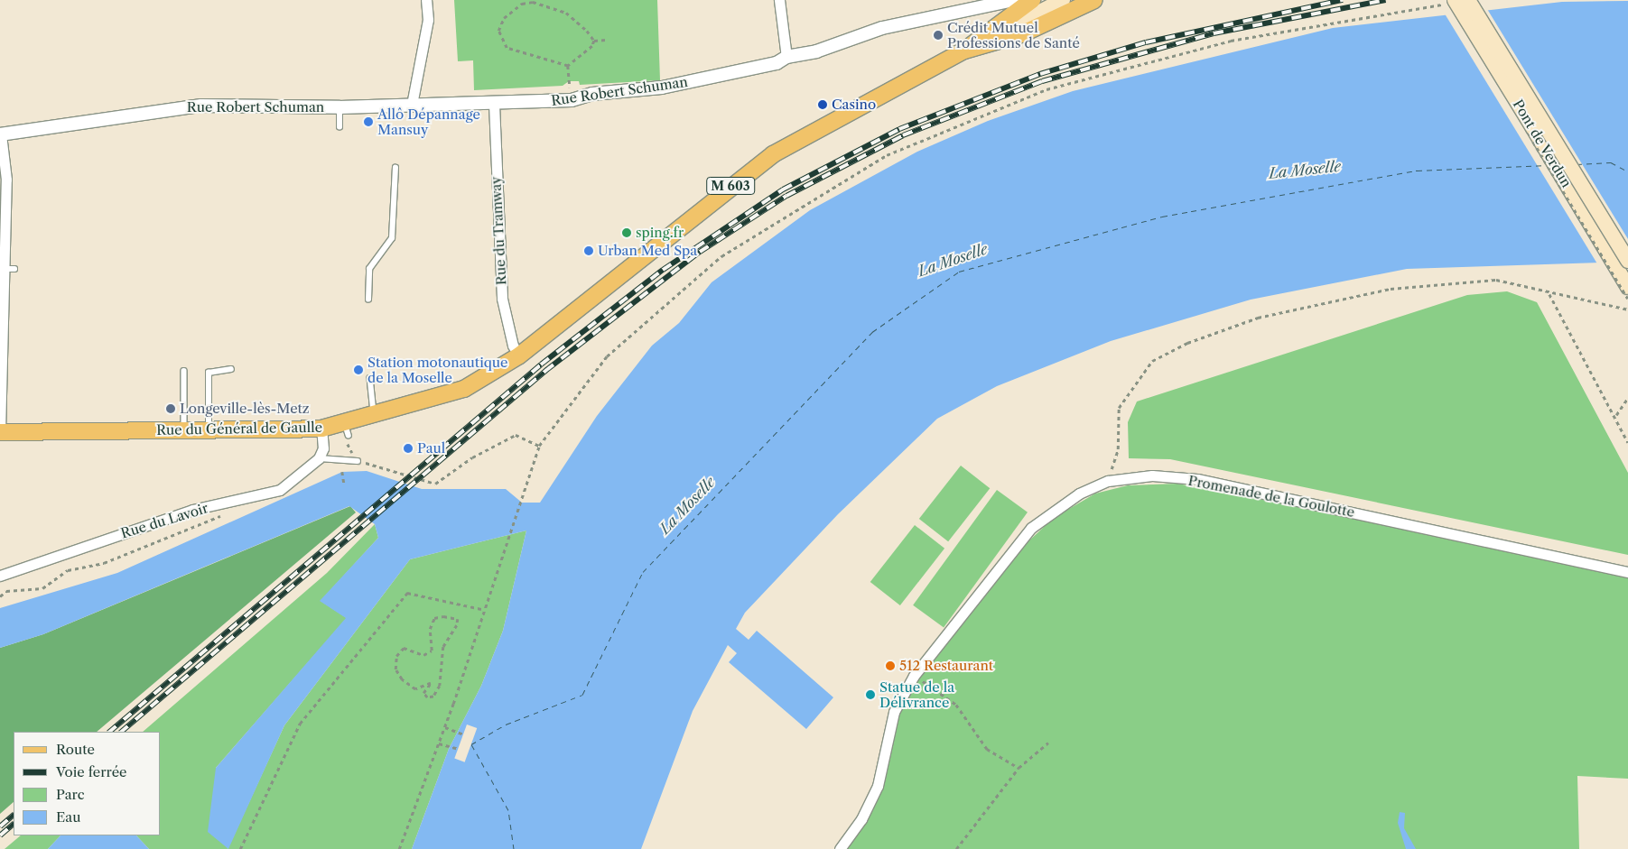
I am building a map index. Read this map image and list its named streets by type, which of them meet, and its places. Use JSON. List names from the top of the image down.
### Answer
{
  "streets": {
    "main road": ["Pont de Verdun", "M 603", "Rue du Général de Gaulle"],
    "street": [
      "Rue Robert Schuman",
      "Rue du Tramway",
      "Promenade de la Goulotte",
      "Rue du Lavoir"
    ]
  },
  "crossings": [
    ["Rue Robert Schuman", "Rue du Tramway"],
    ["Rue du Tramway", "Rue du Général de Gaulle"]
  ],
  "water": ["La Moselle"],
  "places": [
    "Crédit Mutuel Professions de Santé",
    "Casino",
    "Allô Dépannage Mansuy",
    "sping.fr",
    "Urban Med Spa",
    "Station motonautique de la Moselle",
    "Longeville-lès-Metz",
    "Paul",
    "512 Restaurant",
    "Statue de la Délivrance"
  ],
  "legend": [
    "Route",
    "Voie ferrée",
    "Parc",
    "Eau"
  ]
}
